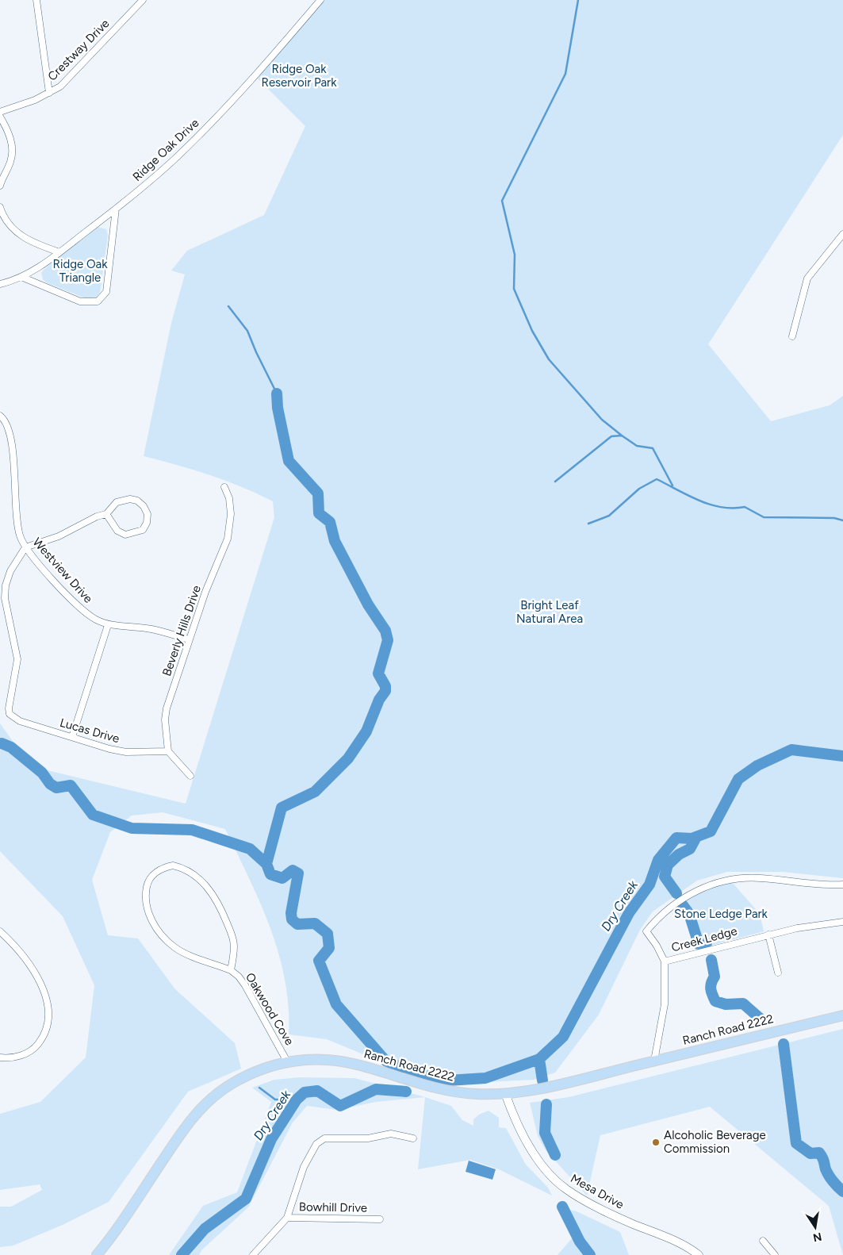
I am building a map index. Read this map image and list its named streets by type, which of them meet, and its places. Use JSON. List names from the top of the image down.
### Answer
{
  "streets": {
    "main road": ["Ranch Road 2222"],
    "street": [
      "Crestway Drive",
      "Ridge Oak Drive",
      "Westview Drive",
      "Beverly Hills Drive",
      "Lucas Drive",
      "Creek Ledge",
      "Oakwood Cove",
      "Mesa Drive",
      "Bowhill Drive"
    ]
  },
  "crossings": [
    ["Westview Drive", "Beverly Hills Drive"],
    ["Westview Drive", "Lucas Drive"],
    ["Beverly Hills Drive", "Lucas Drive"],
    ["Oakwood Cove", "Ranch Road 2222"],
    ["Ranch Road 2222", "Mesa Drive"]
  ],
  "water": ["Dry Creek"],
  "parks": [
    "Ridge Oak Reservoir Park",
    "Ridge Oak Triangle",
    "Bright Leaf Natural Area",
    "Stone Ledge Park"
  ],
  "places": ["Alcoholic Beverage Commission"],
  "north": "bottom"
}
